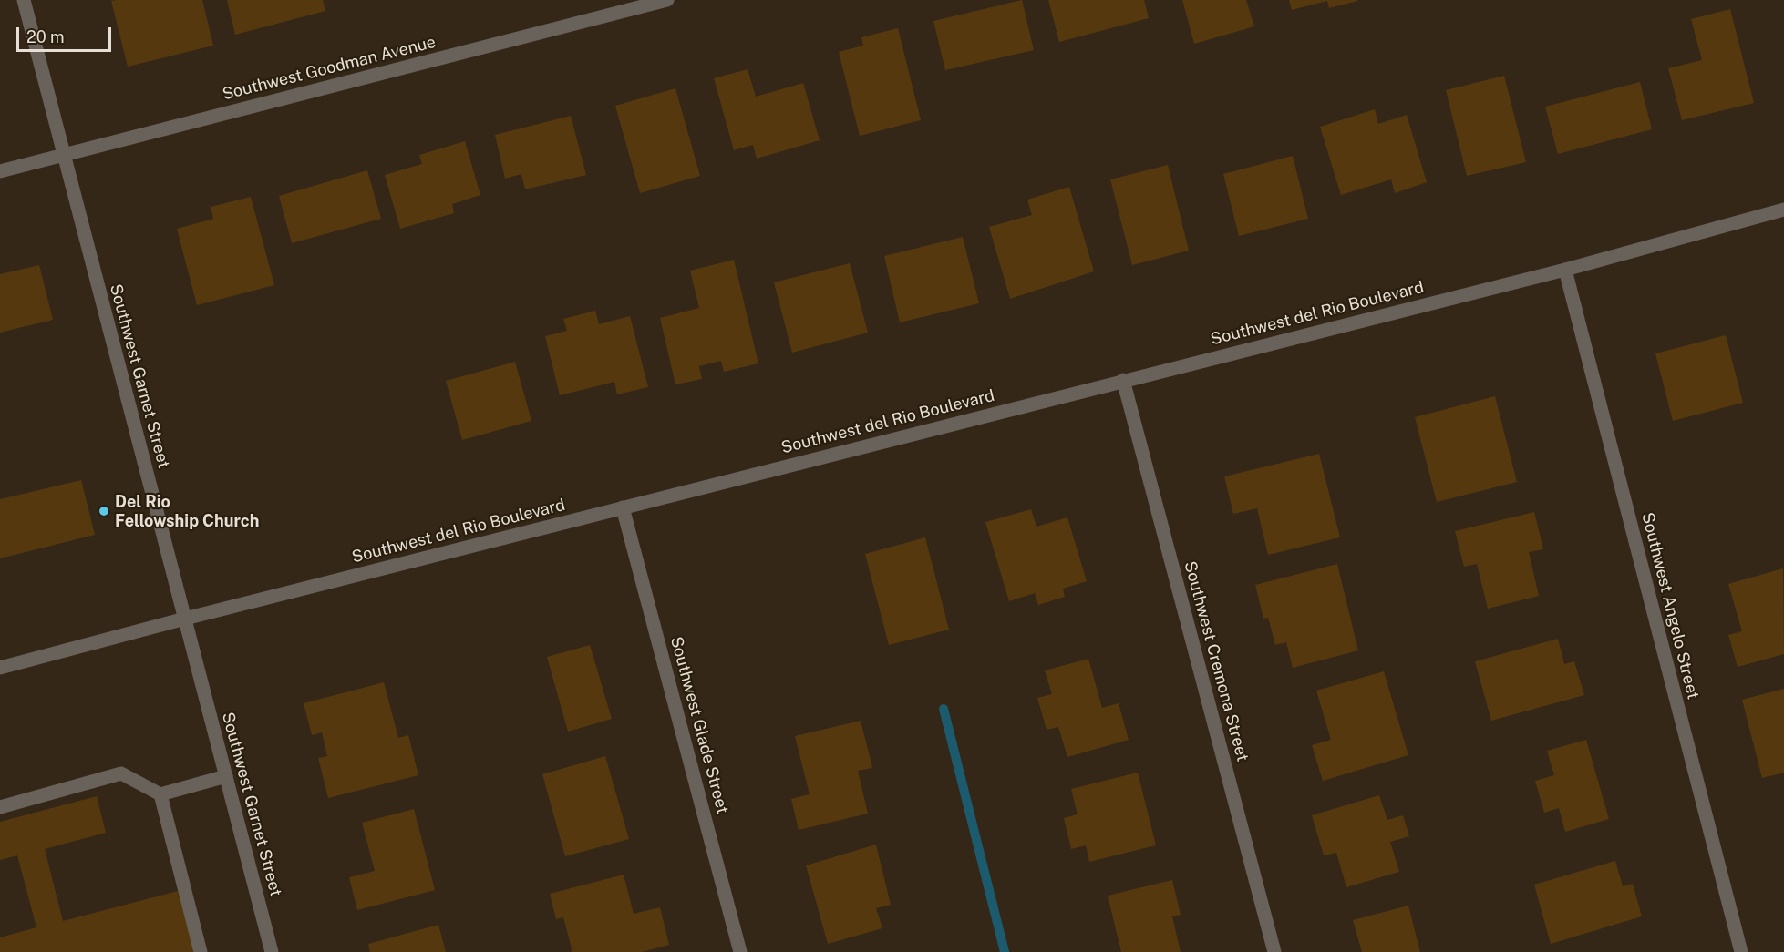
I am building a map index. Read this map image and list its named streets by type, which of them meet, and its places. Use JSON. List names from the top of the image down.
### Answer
{
  "streets": {
    "street": [
      "Southwest Goodman Avenue",
      "Southwest del Rio Boulevard",
      "Southwest Garnet Street",
      "Southwest Angelo Street",
      "Southwest Cremona Street",
      "Southwest Glade Street"
    ]
  },
  "crossings": [
    ["Southwest Goodman Avenue", "Southwest Garnet Street"],
    ["Southwest del Rio Boulevard", "Southwest Garnet Street"],
    ["Southwest del Rio Boulevard", "Southwest Angelo Street"],
    ["Southwest del Rio Boulevard", "Southwest Cremona Street"],
    ["Southwest del Rio Boulevard", "Southwest Glade Street"]
  ],
  "places": ["Del Rio Fellowship Church"],
  "scale_bar": "20 m"
}
